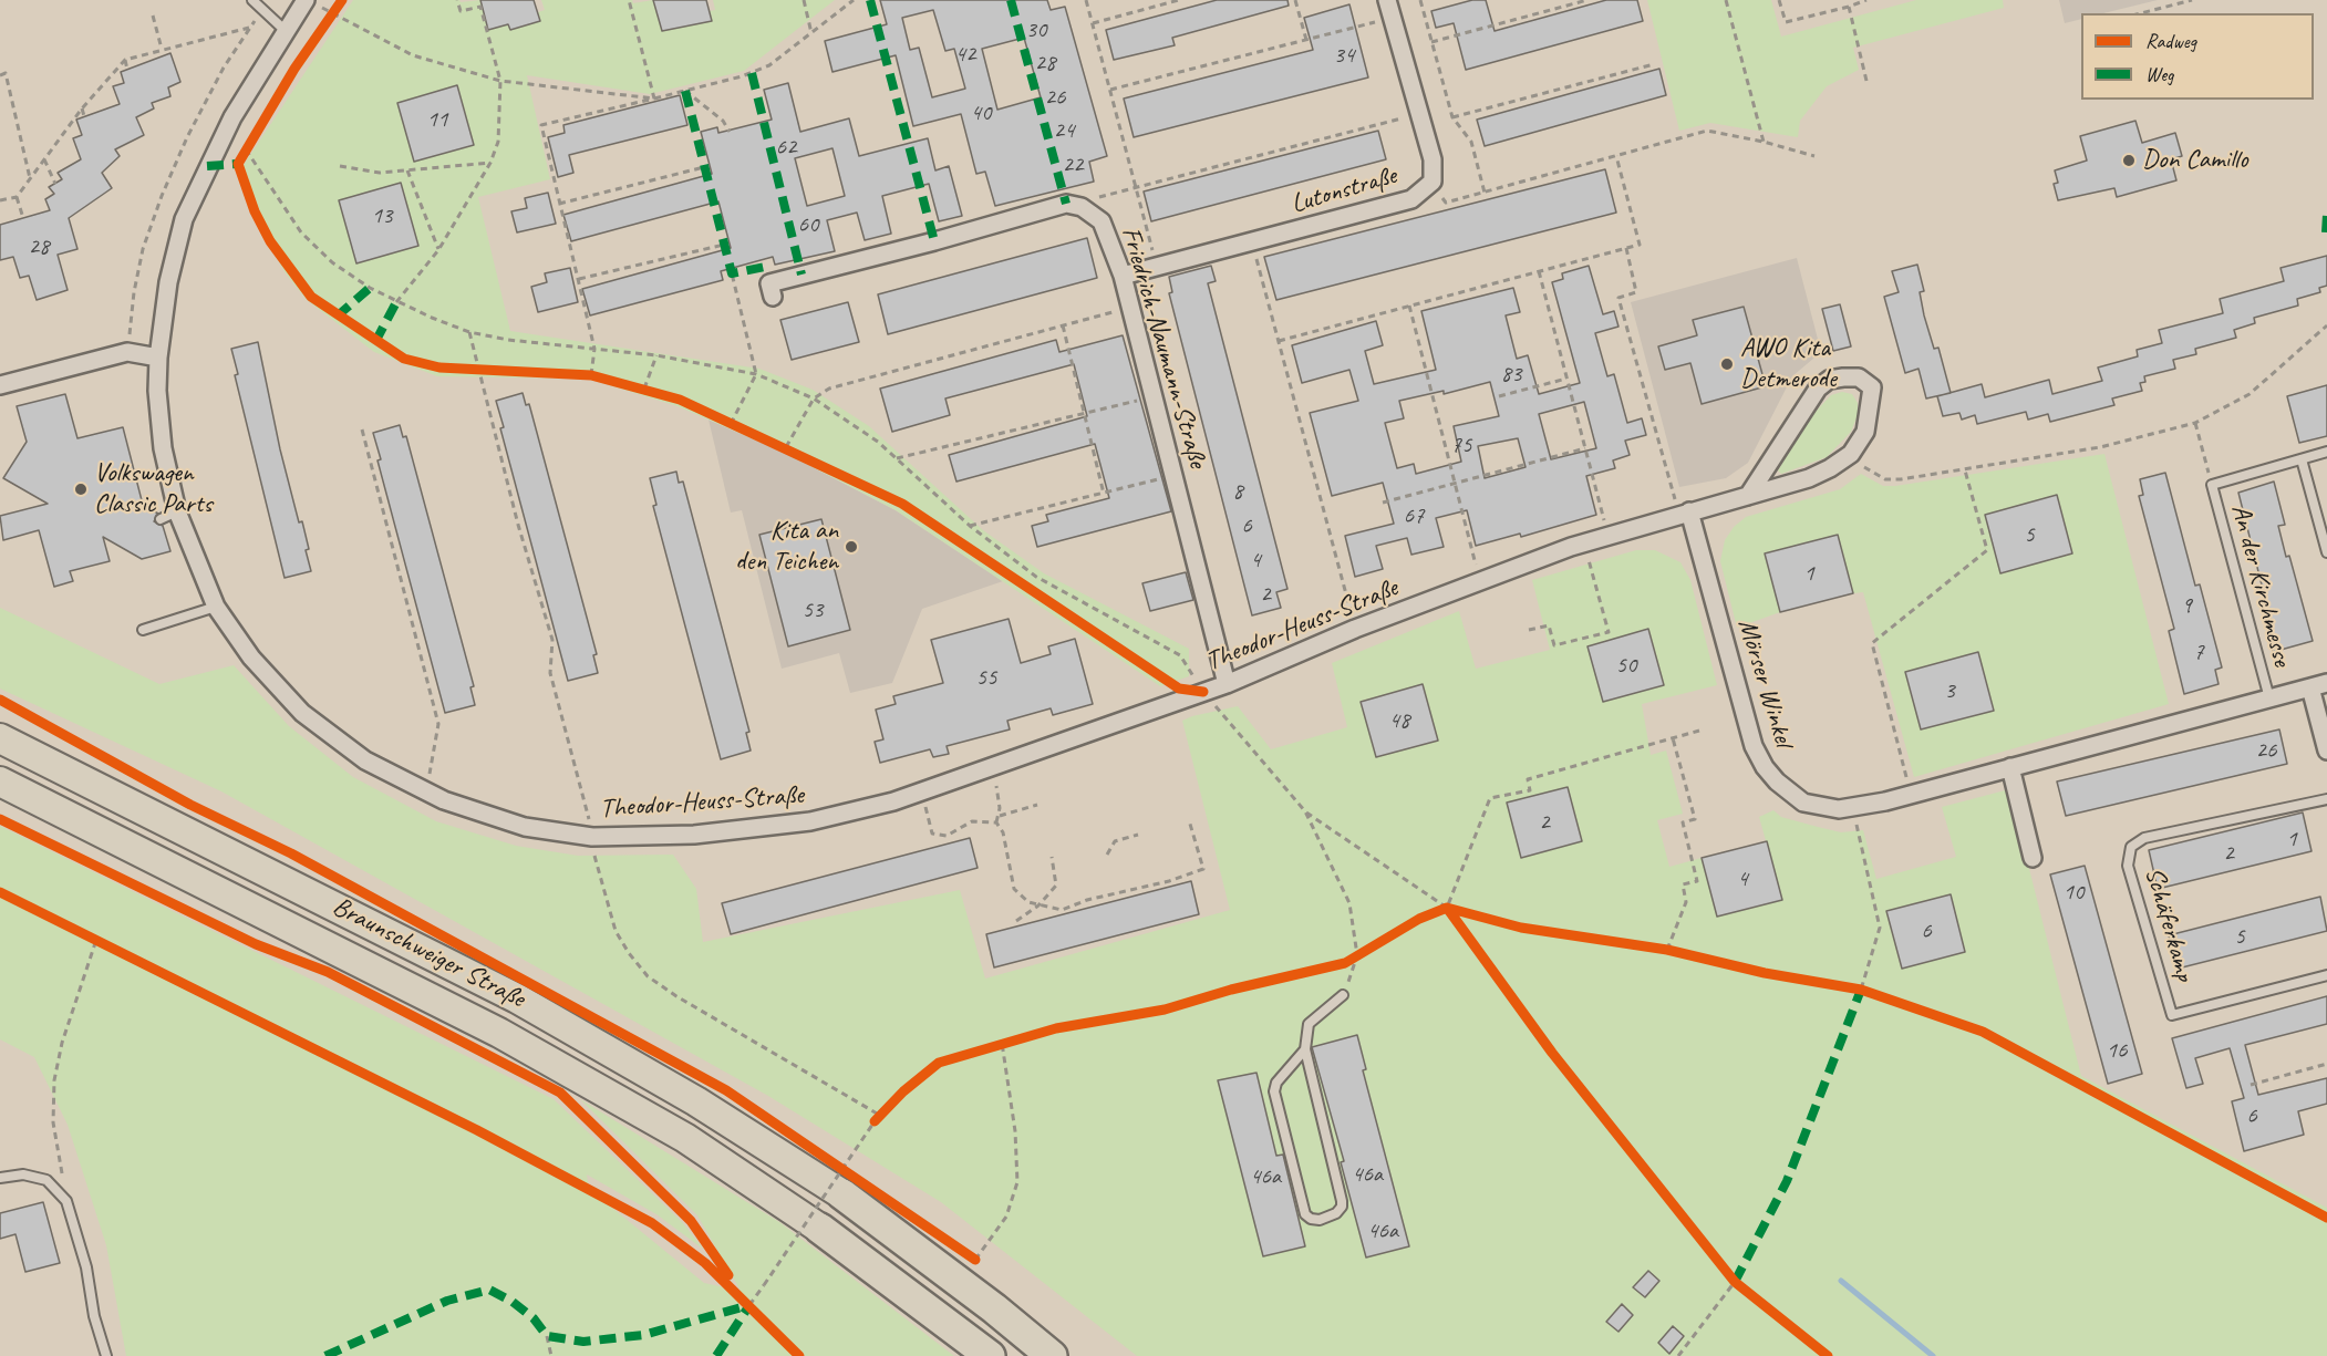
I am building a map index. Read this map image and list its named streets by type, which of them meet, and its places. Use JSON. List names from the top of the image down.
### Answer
{
  "streets": {
    "highway": ["Braunschweiger Straße"],
    "street": [
      "Lutonstraße",
      "Friedrich-Naumann-Straße",
      "Theodor-Heuss-Straße",
      "Mörser Winkel"
    ],
    "lane": ["An der Kirchmesse", "Schäferkamp"]
  },
  "crossings": [
    ["Lutonstraße", "Friedrich-Naumann-Straße"],
    ["Friedrich-Naumann-Straße", "Theodor-Heuss-Straße"],
    ["An der Kirchmesse", "Mörser Winkel"],
    ["Theodor-Heuss-Straße", "Mörser Winkel"]
  ],
  "places": [
    "Don Camillo",
    "AWO Kita Detmerode",
    "Volkswagen Classic Parts",
    "Kita an den Teichen"
  ],
  "house_numbers": [
    "30",
    "42",
    "34",
    "28",
    "26",
    "40",
    "11",
    "24",
    "62",
    "22",
    "13",
    "60",
    "28",
    "83",
    "75",
    "8",
    "67",
    "6",
    "5",
    "4",
    "1",
    "2",
    "9",
    "53",
    "7",
    "50",
    "55",
    "3",
    "48",
    "26",
    "2",
    "1",
    "2",
    "4",
    "10",
    "6",
    "5",
    "16",
    "6",
    "46a",
    "46a",
    "46a"
  ],
  "legend": ["Radweg", "Weg"]
}
